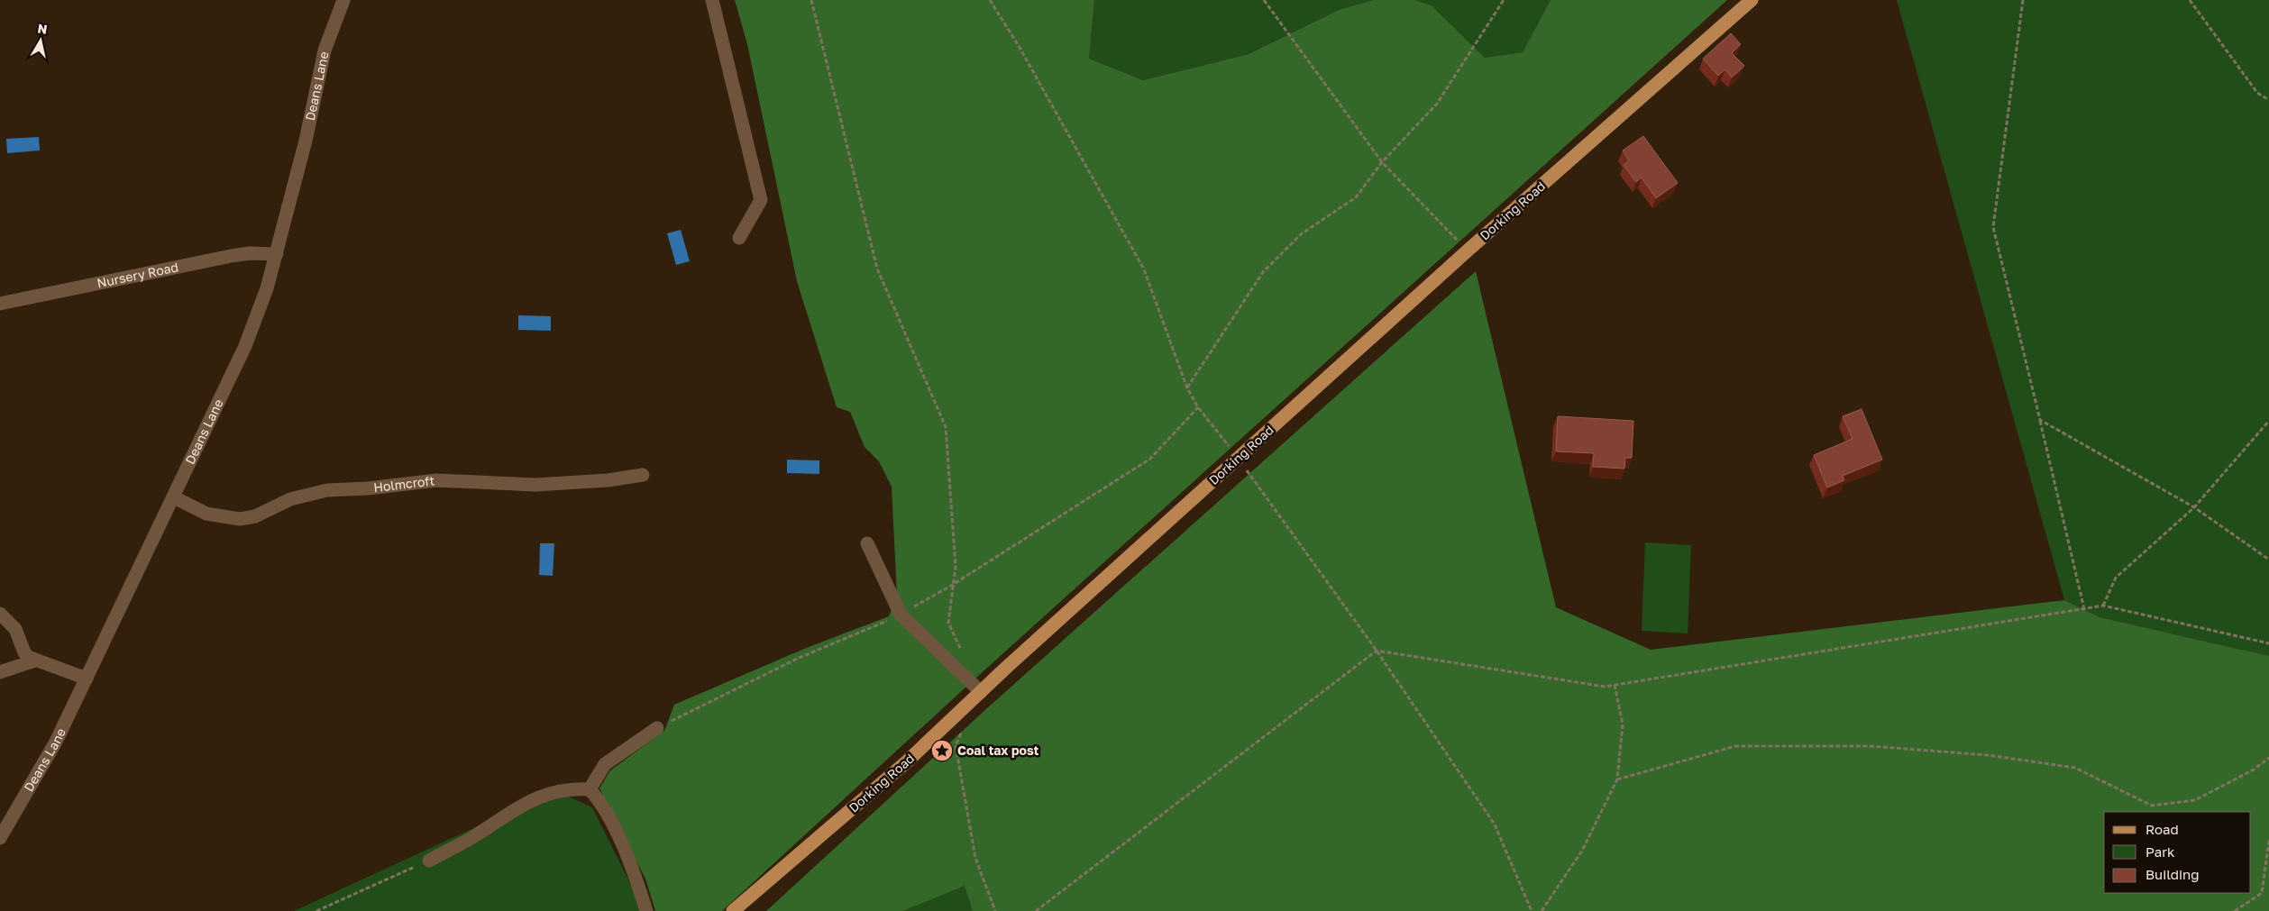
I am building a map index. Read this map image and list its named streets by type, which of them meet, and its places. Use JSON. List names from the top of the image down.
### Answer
{
  "streets": {
    "main road": ["Dorking Road"],
    "street": ["Deans Lane", "Nursery Road", "Holmcroft"]
  },
  "crossings": [
    ["Deans Lane", "Nursery Road"],
    ["Deans Lane", "Holmcroft"]
  ],
  "places": {
    "place": ["Coal tax post"]
  },
  "legend": ["Road", "Park", "Building"],
  "north": "top"
}
